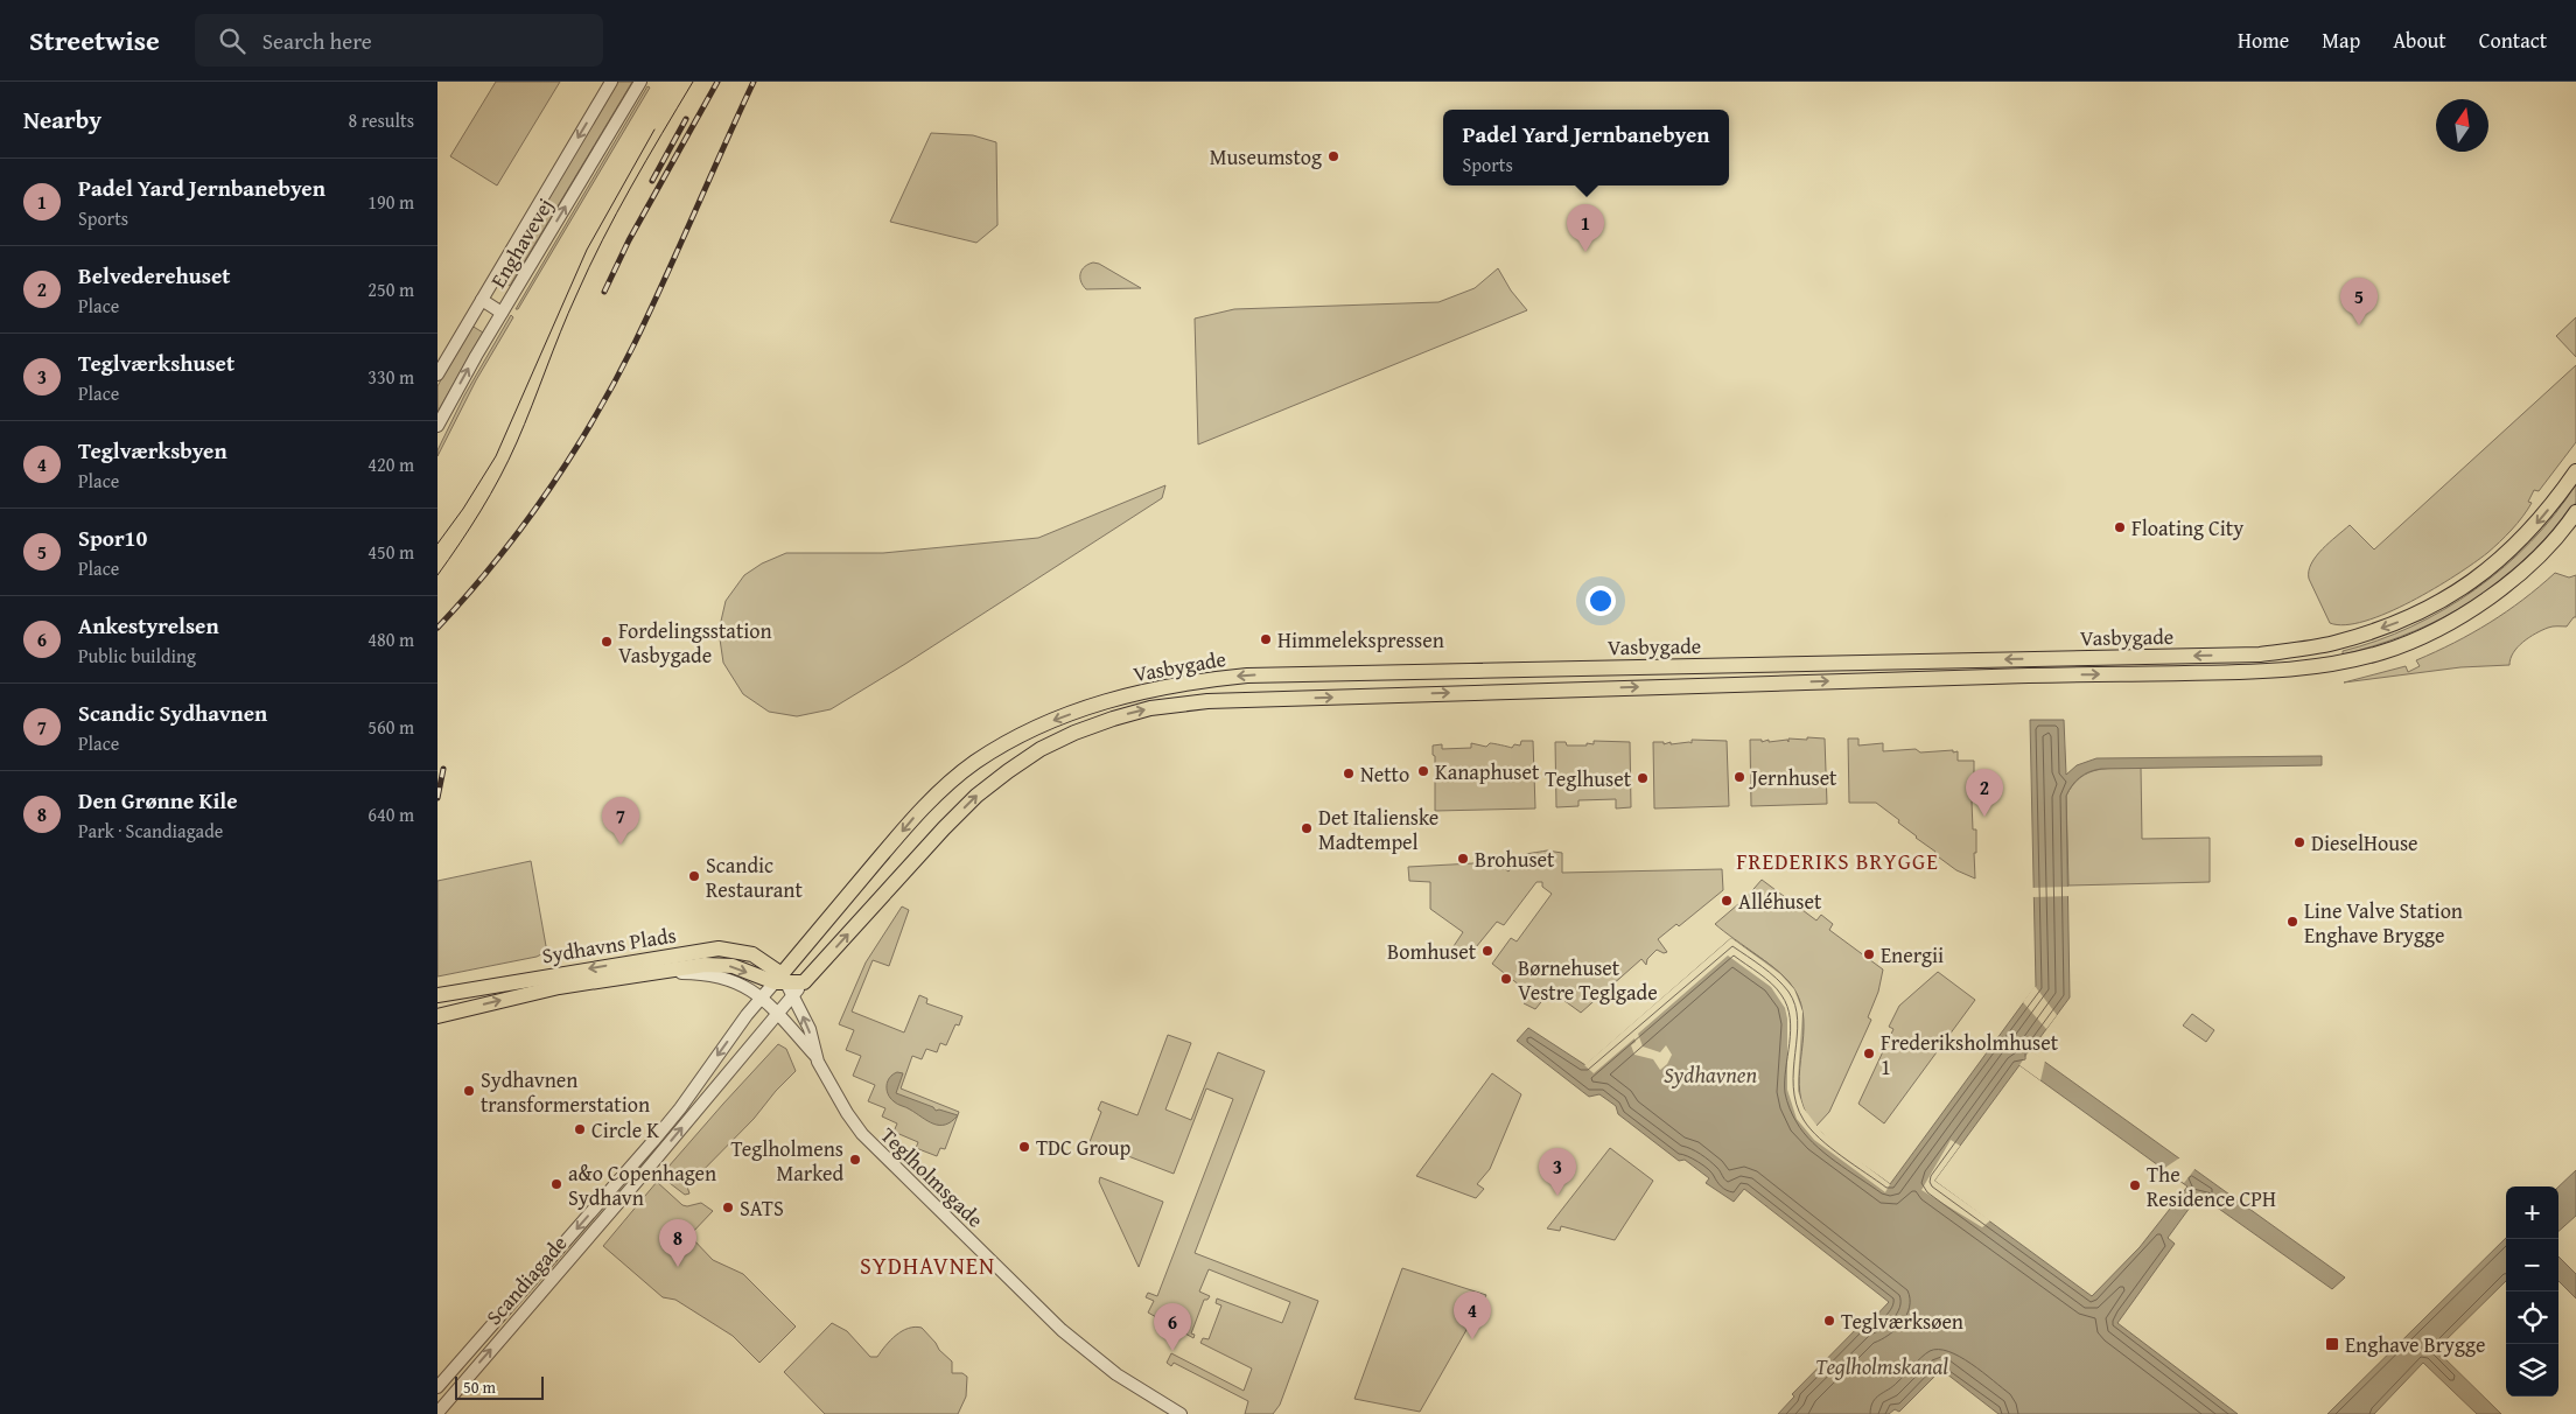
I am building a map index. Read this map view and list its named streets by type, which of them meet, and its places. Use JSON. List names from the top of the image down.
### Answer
{
  "streets": {
    "main road": ["Vasbygade", "Sydhavns Plads"],
    "street": ["Enghavevej", "Teglholmsgade", "Scandiagade"]
  },
  "crossings": [
    ["Vasbygade", "Sydhavns Plads"],
    ["Vasbygade", "Teglholmsgade"],
    ["Vasbygade", "Scandiagade"],
    ["Sydhavns Plads", "Teglholmsgade"],
    ["Sydhavns Plads", "Scandiagade"],
    ["Teglholmsgade", "Scandiagade"]
  ],
  "districts": ["FREDERIKS BRYGGE", "SYDHAVNEN"],
  "water": ["Sydhavnen", "Teglholmskanal"],
  "places": {
    "other": [
      "Museumstog",
      "Floating City",
      "Himmelekspressen",
      "Fordelingsstation Vasbygade",
      "Kanaphuset",
      "Netto",
      "Jernhuset",
      "Teglhuset",
      "Det Italienske Madtempel",
      "DieselHouse",
      "Brohuset",
      "Scandic Restaurant",
      "Alléhuset",
      "Line Valve Station Enghave Brygge",
      "Bomhuset",
      "Energii",
      "Børnehuset Vestre Teglgade",
      "Frederiksholmhuset 1",
      "Sydhavnen transformerstation",
      "Circle K",
      "TDC Group",
      "Teglholmens Marked",
      "a&o Copenhagen Sydhavn",
      "The Residence CPH",
      "SATS",
      "Teglværksøen"
    ],
    "transit": ["Enghave Brygge"]
  },
  "scale_bar": "50 m",
  "north": "top",
  "page": {
    "header": "Streetwise",
    "search": "Search here",
    "nav": [
      "Home",
      "Map",
      "About",
      "Contact"
    ],
    "heading": ["Nearby", "8 results"],
    "popup": ["Padel Yard Jernbanebyen", "Sports"],
    "list": [
      {
        "mark": "1",
        "name": "Padel Yard Jernbanebyen",
        "note": "Sports",
        "value": "190 m"
      },
      {
        "mark": "2",
        "name": "Belvederehuset",
        "note": "Place",
        "value": "250 m"
      },
      {
        "mark": "3",
        "name": "Teglværkshuset",
        "note": "Place",
        "value": "330 m"
      },
      {
        "mark": "4",
        "name": "Teglværksbyen",
        "note": "Place",
        "value": "420 m"
      },
      {
        "mark": "5",
        "name": "Spor10",
        "note": "Place",
        "value": "450 m"
      },
      {
        "mark": "6",
        "name": "Ankestyrelsen",
        "note": "Public building",
        "value": "480 m"
      },
      {
        "mark": "7",
        "name": "Scandic Sydhavnen",
        "note": "Place",
        "value": "560 m"
      },
      {
        "mark": "8",
        "name": "Den Grønne Kile",
        "note": "Park · Scandiagade",
        "value": "640 m"
      }
    ],
    "pins": [
      "1",
      "5",
      "2",
      "7",
      "3",
      "8",
      "4",
      "6"
    ],
    "map_buttons": ["+", "−"],
    "scale": "50 m"
  }
}
